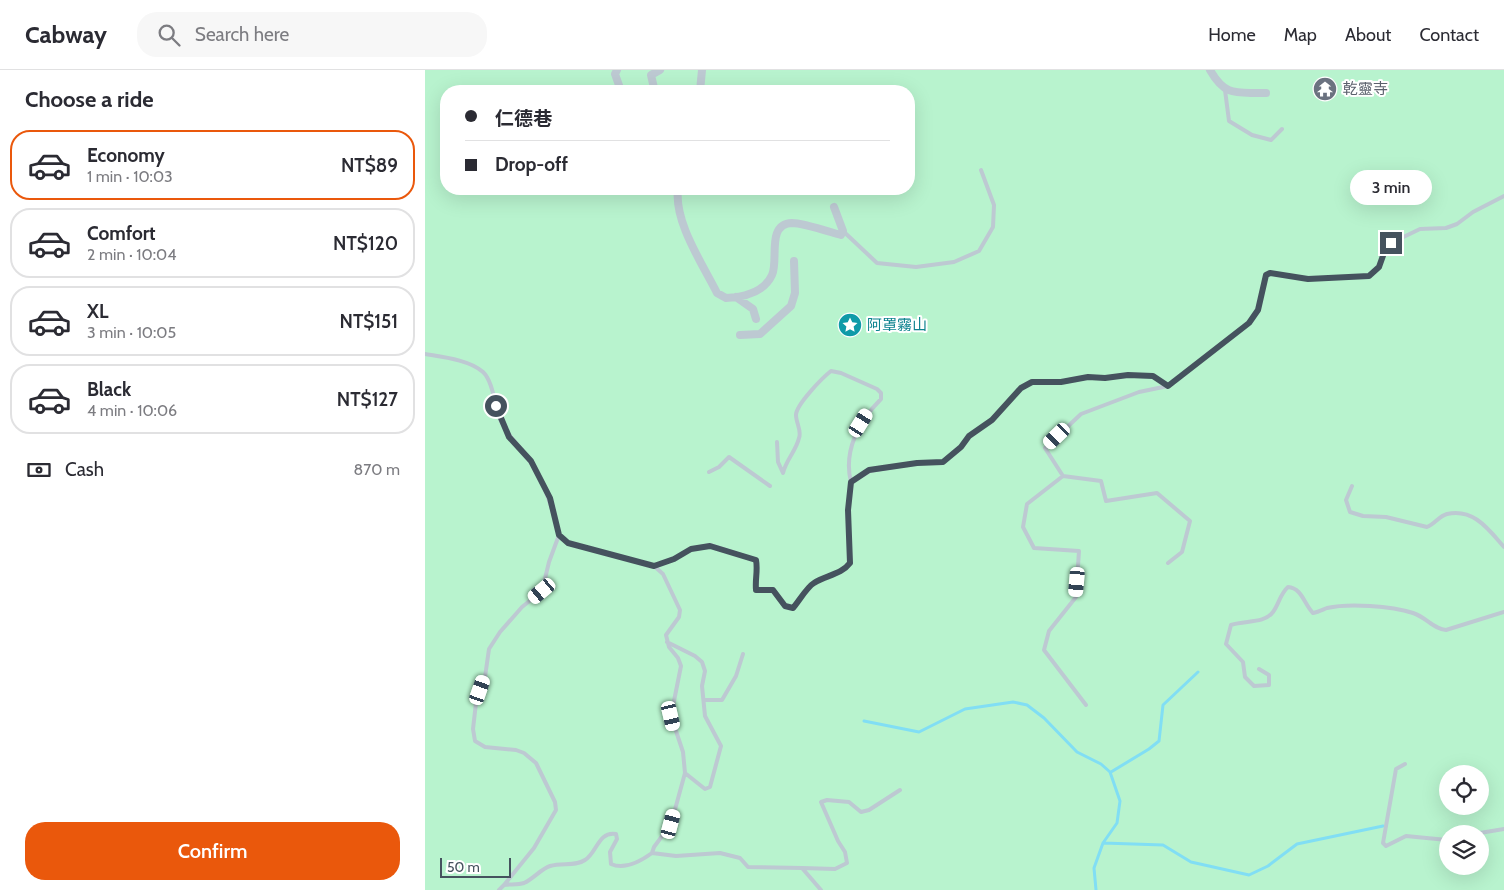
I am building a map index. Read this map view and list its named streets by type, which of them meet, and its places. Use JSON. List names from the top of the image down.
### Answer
{
  "places": {
    "temple": ["乾靈寺"],
    "place": ["阿罩霧山"]
  },
  "scale_bar": "50 m",
  "page": {
    "header": "Cabway",
    "search": "Search here",
    "nav": [
      "Home",
      "Map",
      "About",
      "Contact"
    ],
    "heading": "Choose a ride",
    "banner": ["仁德巷", "Drop-off"],
    "list": [
      {
        "name": "Economy",
        "note": "1 min · 10:03",
        "value": "NT$89"
      },
      {
        "name": "Comfort",
        "note": "2 min · 10:04",
        "value": "NT$120"
      },
      {
        "name": "XL",
        "note": "3 min · 10:05",
        "value": "NT$151"
      },
      {
        "name": "Black",
        "note": "4 min · 10:06",
        "value": "NT$127"
      }
    ],
    "bubble": "3 min",
    "pay": ["Cash", "870 m"],
    "buttons": "Confirm",
    "scale": "50 m"
  }
}
